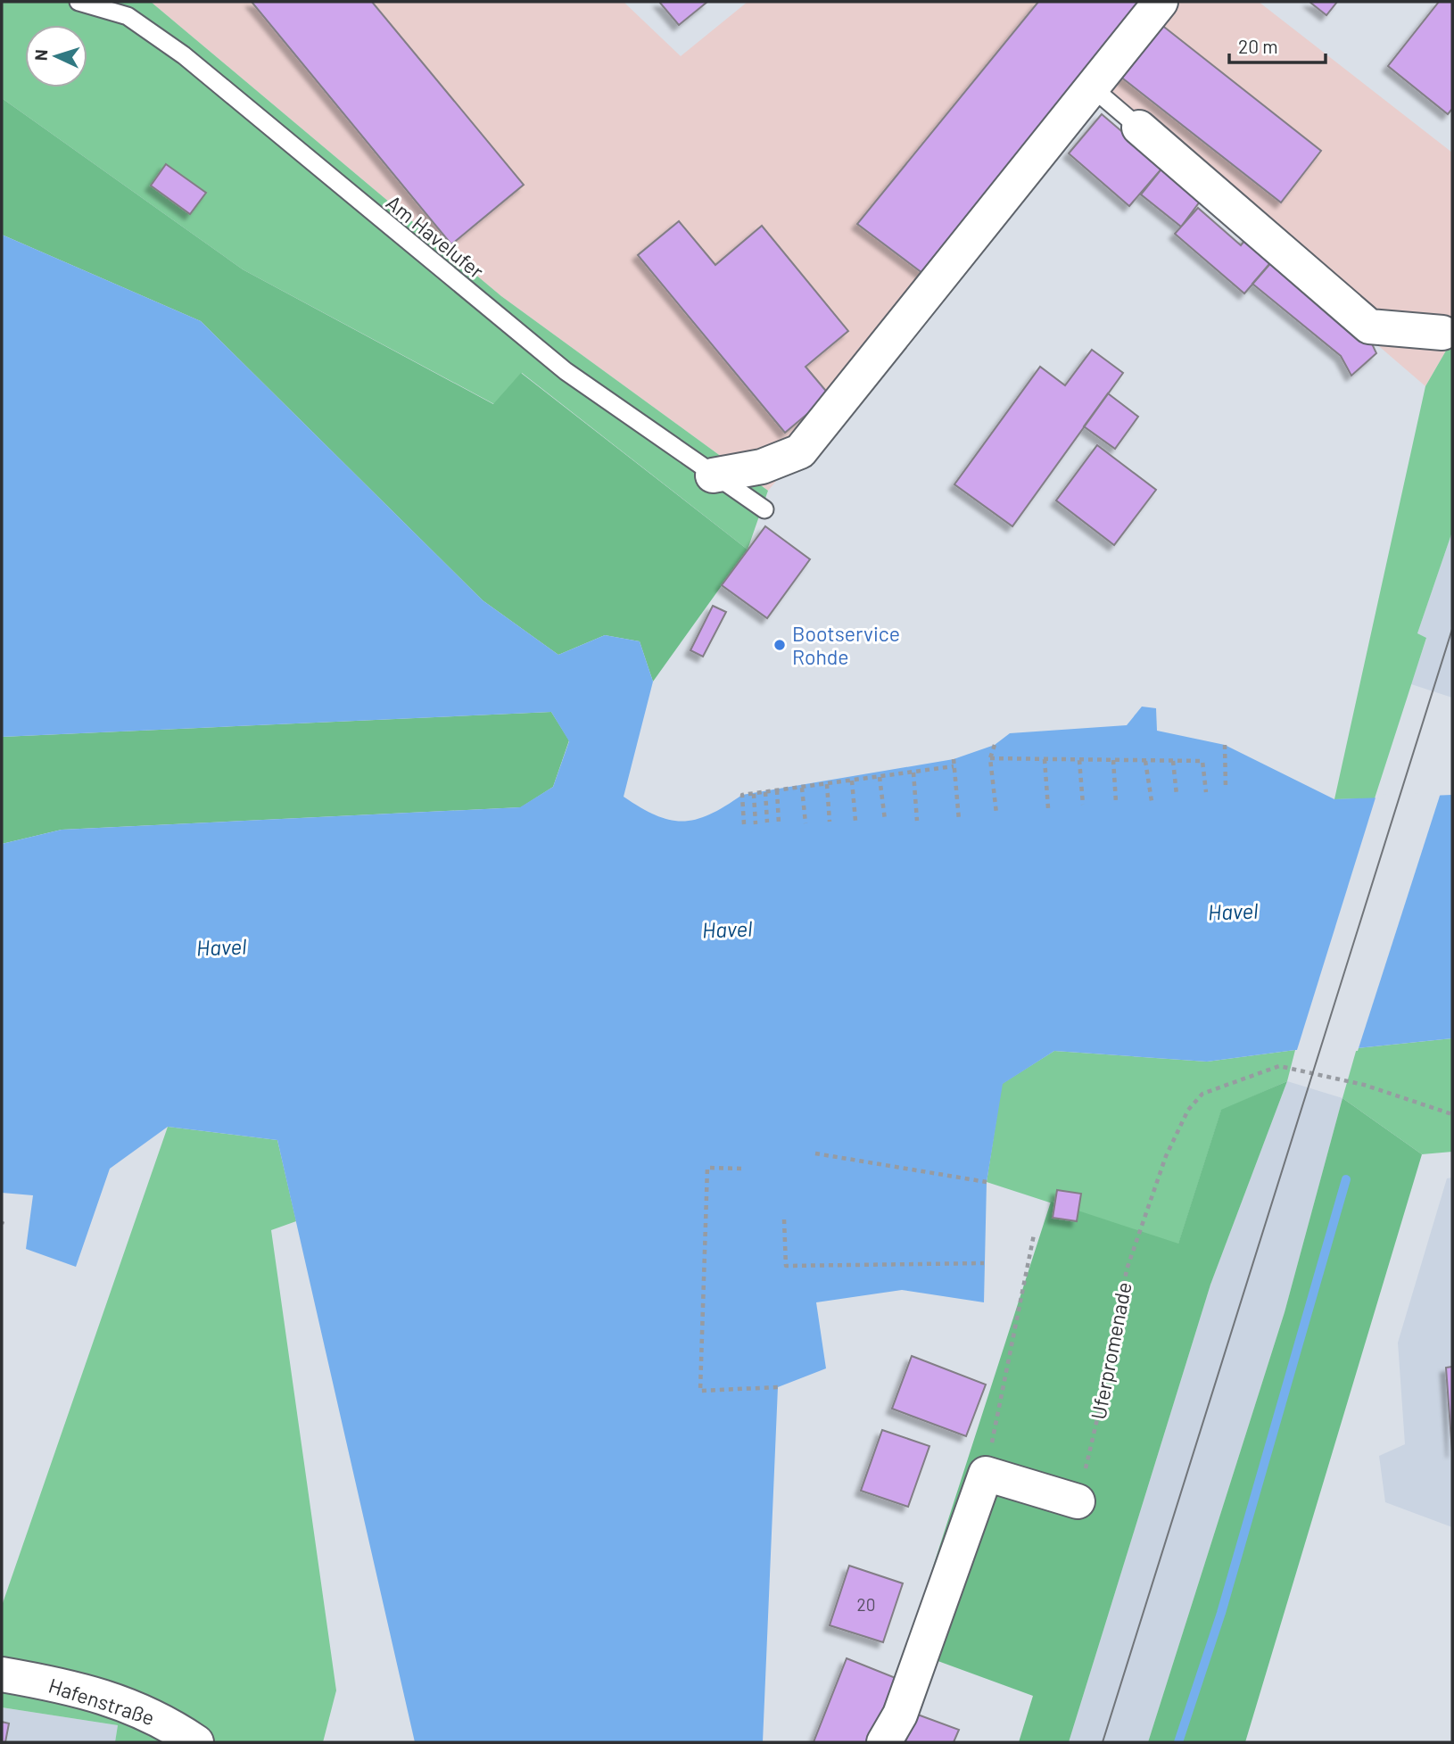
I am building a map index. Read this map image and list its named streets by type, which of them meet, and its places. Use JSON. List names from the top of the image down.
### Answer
{
  "streets": {
    "street": ["Hafenstraße"],
    "lane": ["Am Havelufer"],
    "path": ["Uferpromenade"]
  },
  "water": ["Havel"],
  "places": ["Bootservice Rohde"],
  "house_numbers": ["20"],
  "scale_bar": "20 m",
  "north": "left"
}
